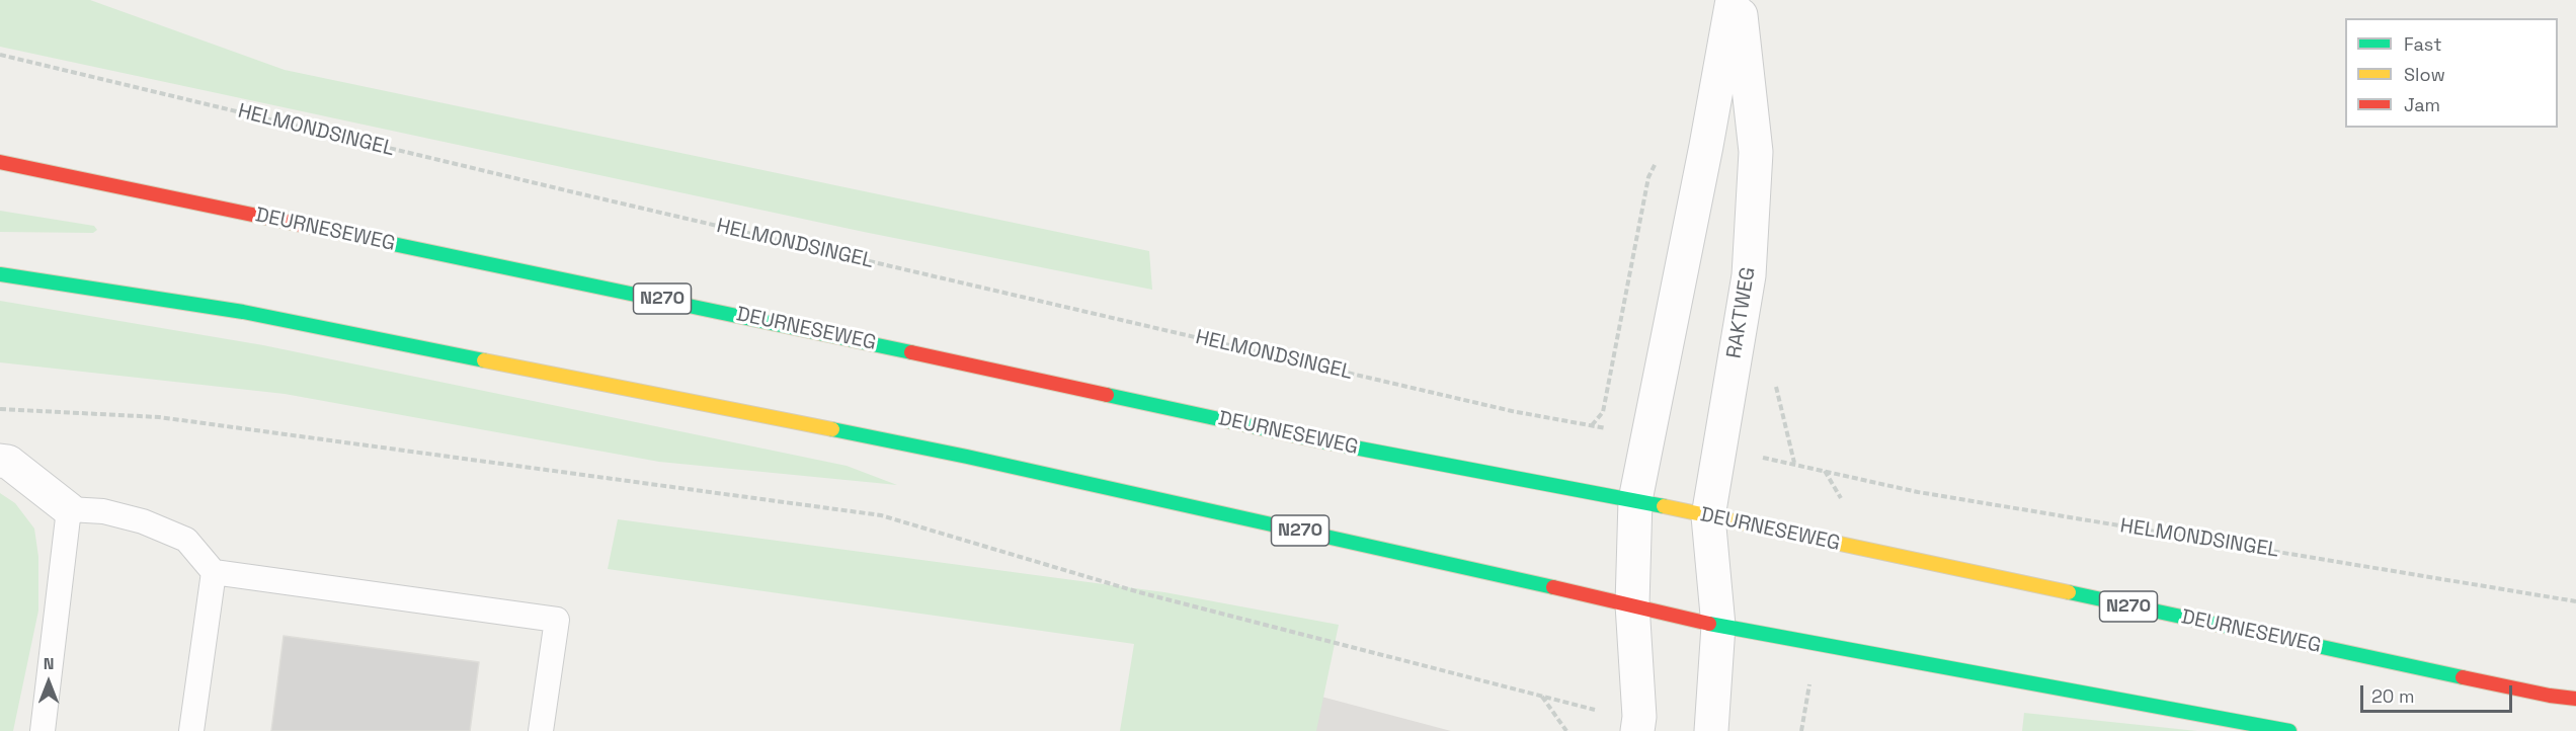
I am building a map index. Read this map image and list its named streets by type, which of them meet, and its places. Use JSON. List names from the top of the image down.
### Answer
{
  "streets": {
    "main road": ["DEURNESEWEG", "N270"],
    "street": ["RAKTWEG"],
    "path": ["HELMONDSINGEL"]
  },
  "crossings": [
    ["DEURNESEWEG", "RAKTWEG"],
    ["N270", "RAKTWEG"]
  ],
  "legend": ["Fast", "Slow", "Jam"],
  "scale_bar": "20 m",
  "north": "top"
}
